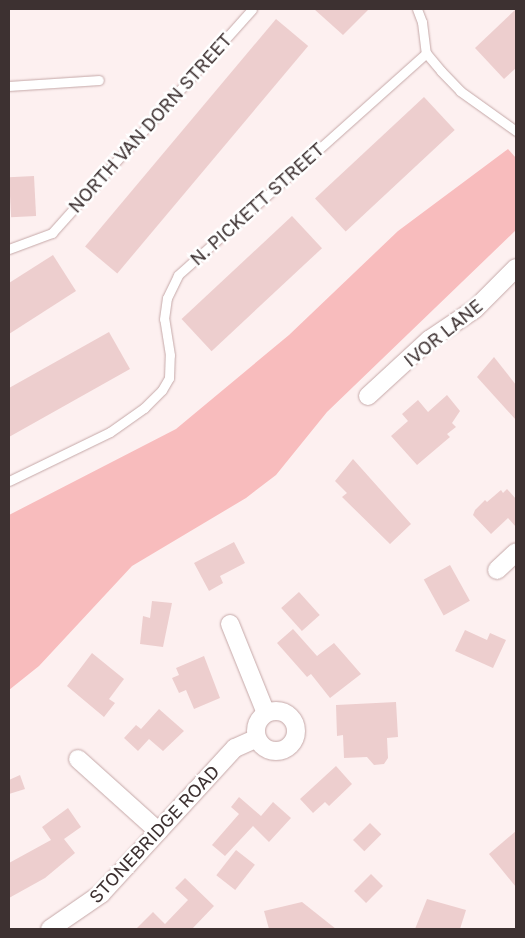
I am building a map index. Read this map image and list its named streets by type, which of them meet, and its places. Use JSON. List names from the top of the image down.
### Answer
{
  "streets": {
    "street": ["IVOR LANE", "STONEBRIDGE ROAD"],
    "lane": ["NORTH VAN DORN STREET", "N. PICKETT STREET"]
  }
}
